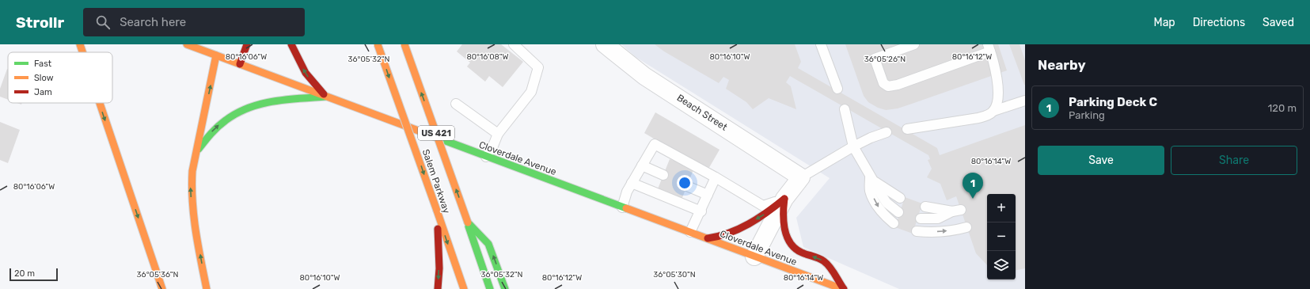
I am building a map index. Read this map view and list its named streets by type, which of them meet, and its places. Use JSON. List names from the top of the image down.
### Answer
{
  "streets": {
    "main road": ["US 421", "Cloverdale Avenue", "Salem Parkway"],
    "street": ["Beach Street"]
  },
  "legend": ["Fast", "Slow", "Jam"],
  "scale_bar": "20 m",
  "page": {
    "header": "Strollr",
    "search": "Search here",
    "nav": ["Map", "Directions", "Saved"],
    "heading": "Nearby",
    "list": [
      {
        "mark": "1",
        "name": "Parking Deck C",
        "note": "Parking",
        "value": "120 m"
      }
    ],
    "buttons": ["Save", "Share"],
    "pins": "1",
    "map_buttons": ["+", "−"],
    "scale": "20 m"
  },
  "coordinates": [
    "80°16'06\"W",
    "80°16'08\"W",
    "80°16'12\"W",
    "80°16'10\"W",
    "36°05'32\"N",
    "36°05'26\"N",
    "80°16'14\"W",
    "36°05'36\"N",
    "36°05'30\"N"
  ]
}
